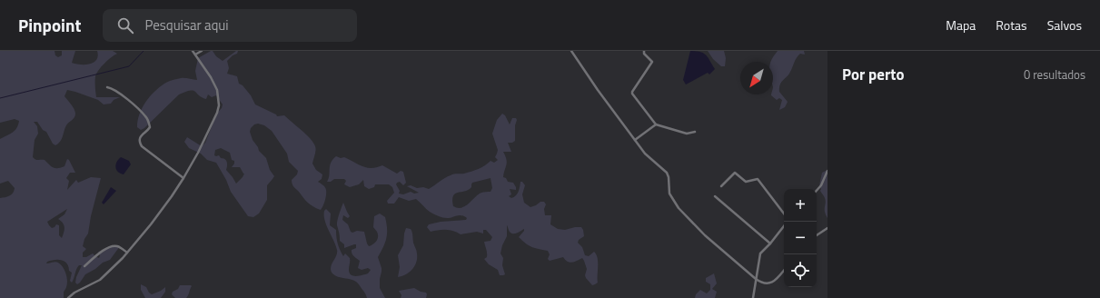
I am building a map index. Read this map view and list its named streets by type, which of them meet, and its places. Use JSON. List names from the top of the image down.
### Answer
{
  "north": "bottom left",
  "page": {
    "header": "Pinpoint",
    "search": "Pesquisar aqui",
    "nav": ["Mapa", "Rotas", "Salvos"],
    "heading": ["Por perto", "0 resultados"],
    "map_buttons": ["+", "−"]
  }
}
